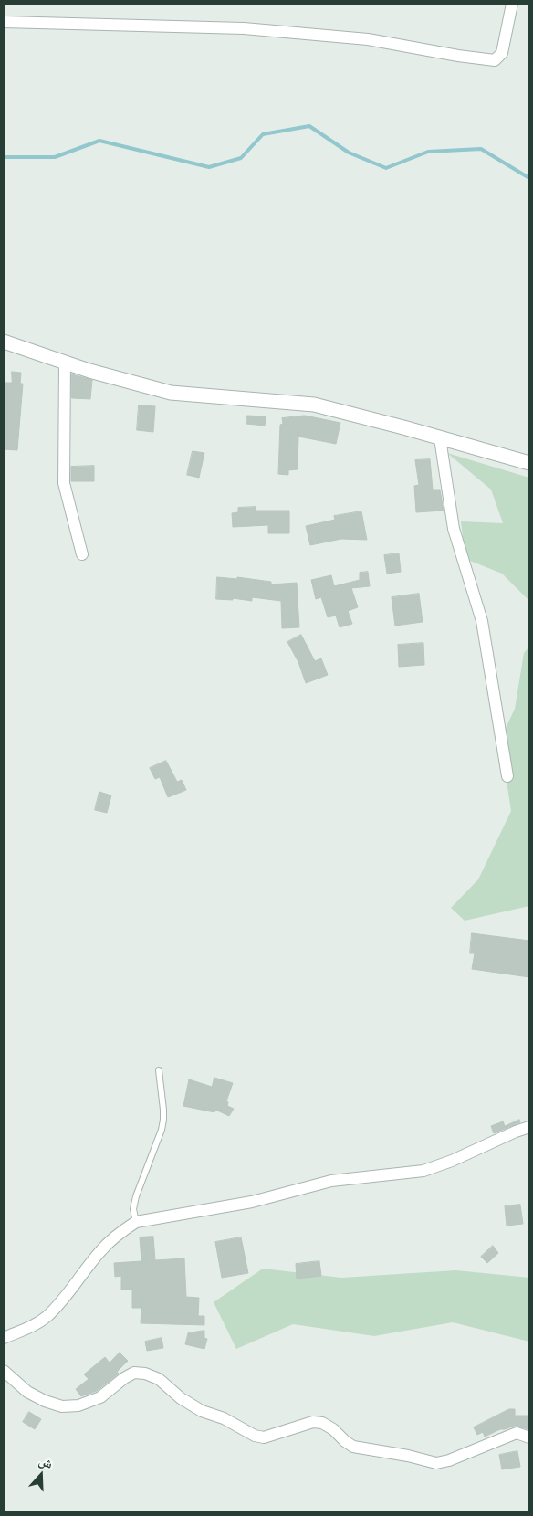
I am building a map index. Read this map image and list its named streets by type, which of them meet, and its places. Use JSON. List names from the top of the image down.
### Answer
{
  "north": "top"
}
